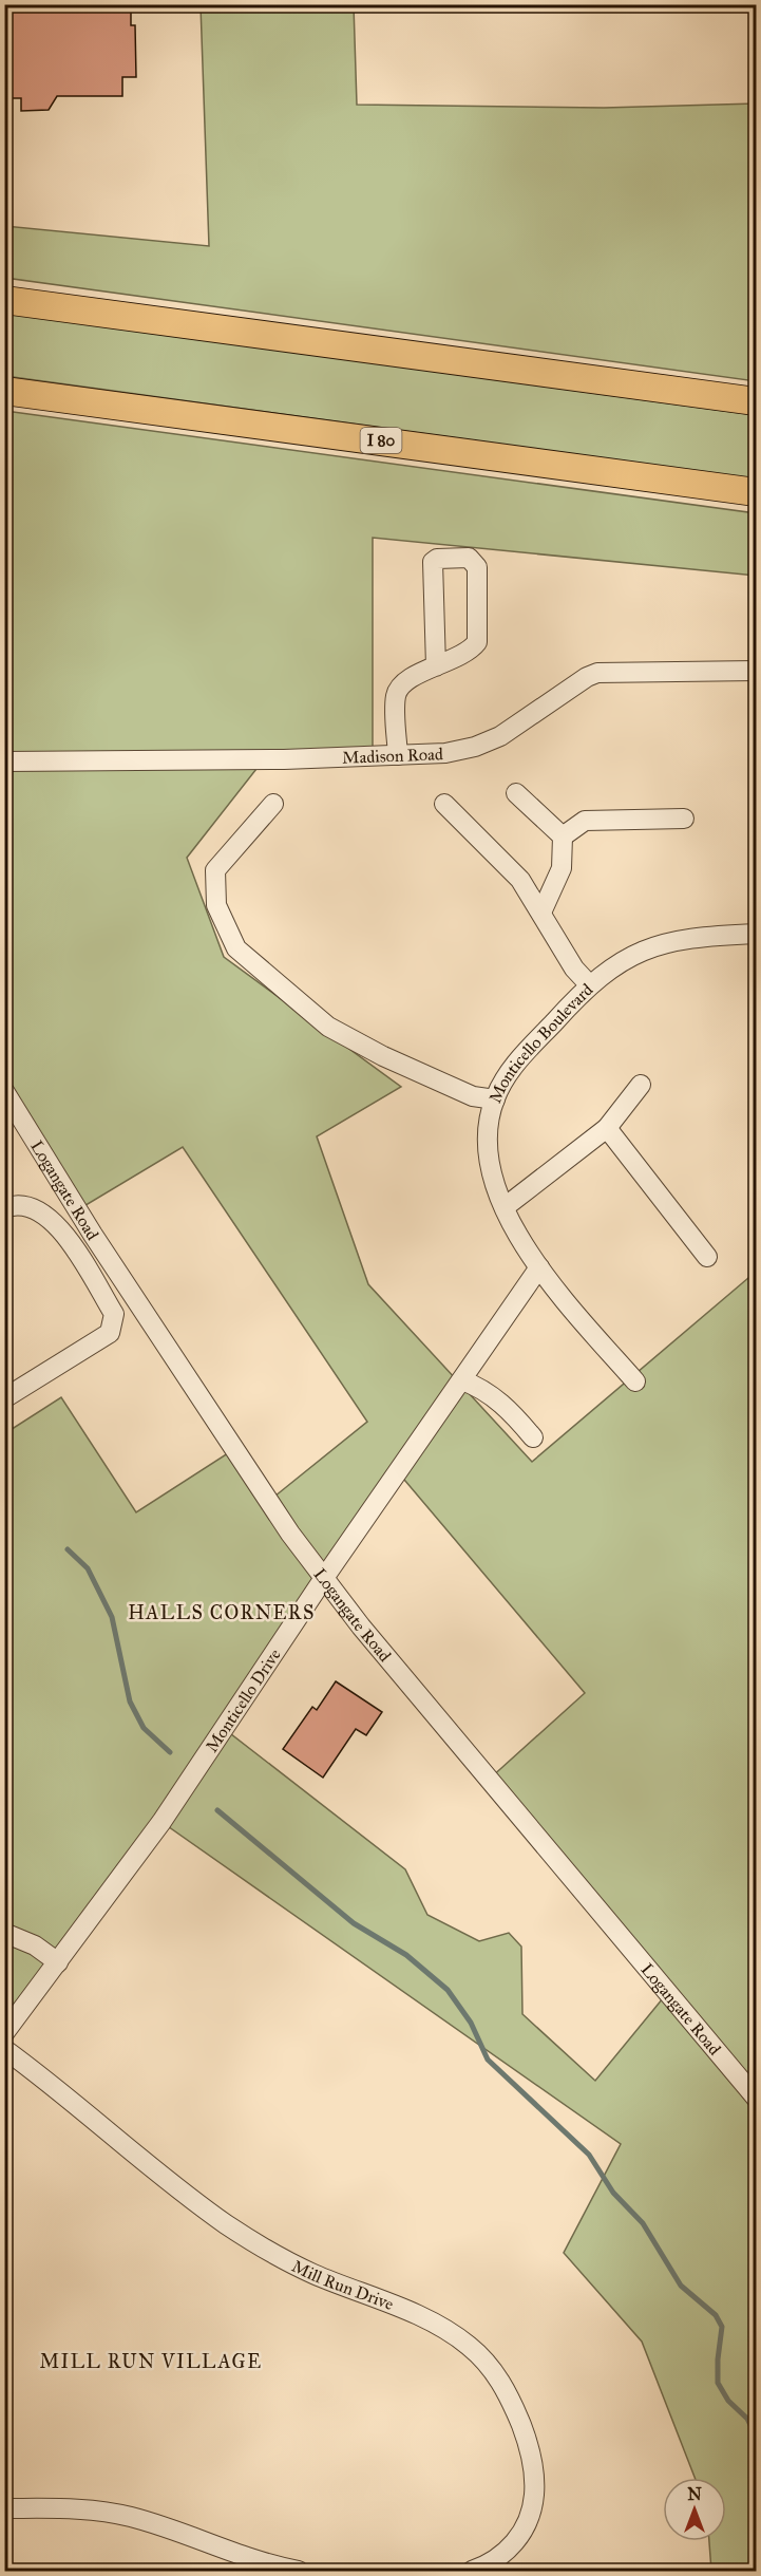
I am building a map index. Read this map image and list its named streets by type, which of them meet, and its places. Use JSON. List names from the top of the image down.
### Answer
{
  "streets": {
    "highway": ["I 80"],
    "street": [
      "Madison Road",
      "Monticello Boulevard",
      "Logangate Road",
      "Monticello Drive",
      "Mill Run Drive"
    ]
  },
  "crossings": [
    ["Monticello Boulevard", "Monticello Drive"],
    ["Logangate Road", "Monticello Drive"]
  ],
  "districts": ["HALLS CORNERS", "MILL RUN VILLAGE"],
  "north": "top"
}
